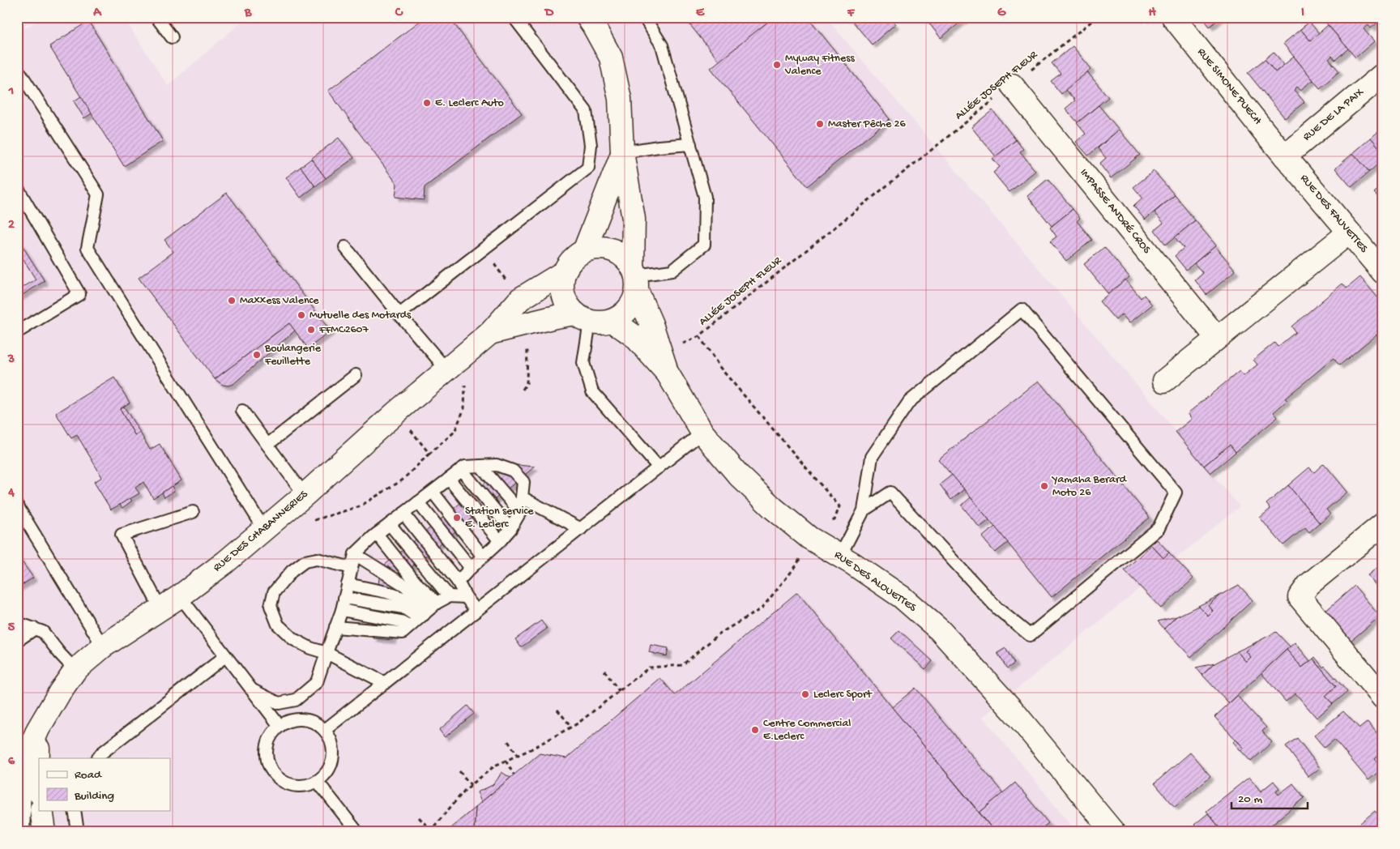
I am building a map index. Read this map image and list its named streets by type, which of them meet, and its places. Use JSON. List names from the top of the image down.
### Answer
{
  "streets": {
    "street": [
      "RUE SIMONE PUECH",
      "RUE DE LA PAIX",
      "IMPASSE ANDRÉ CROS",
      "RUE DES FAUVETTES",
      "RUE DES CHABANNERIES",
      "RUE DES ALOUETTES"
    ],
    "path": ["ALLÉE JOSEPH FLEUR"]
  },
  "crossings": [
    ["ALLÉE JOSEPH FLEUR", "IMPASSE ANDRÉ CROS"],
    ["RUE SIMONE PUECH", "RUE DE LA PAIX"],
    ["RUE SIMONE PUECH", "RUE DES FAUVETTES"],
    ["RUE DE LA PAIX", "RUE DES FAUVETTES"]
  ],
  "places": [
    "Myway Fitness Valence",
    "E. Leclerc Auto",
    "Master Pêche 26",
    "Maxxess Valence",
    "Mutuelle des Motards",
    "FFMC2607",
    "Boulangerie Feuillette",
    "Yamaha Berard Moto 26",
    "Station service E. Leclerc",
    "Leclerc Sport",
    "Centre Commercial E.Leclerc"
  ],
  "legend": ["Road", "Building"],
  "scale_bar": "20 m",
  "grid": {
    "columns": [
      "A",
      "B",
      "C",
      "D",
      "E",
      "F",
      "G",
      "H",
      "I"
    ],
    "rows": [
      "1",
      "2",
      "3",
      "4",
      "5",
      "6"
    ]
  }
}
